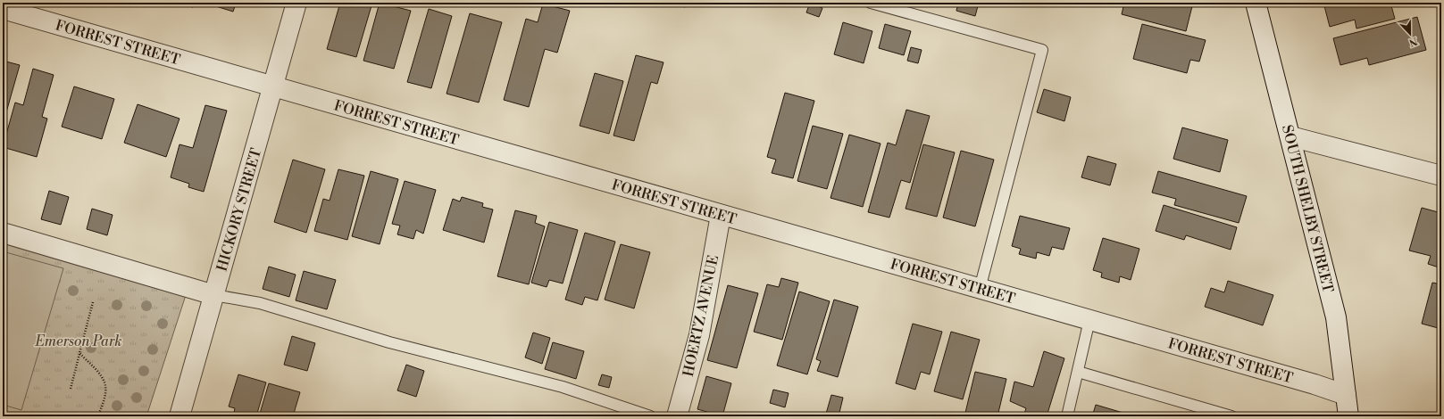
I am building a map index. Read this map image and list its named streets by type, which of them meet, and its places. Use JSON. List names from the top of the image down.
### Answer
{
  "streets": {
    "street": [
      "FORREST STREET",
      "SOUTH SHELBY STREET",
      "HICKORY STREET",
      "HOERTZ AVENUE"
    ]
  },
  "crossings": [
    ["FORREST STREET", "SOUTH SHELBY STREET"],
    ["FORREST STREET", "HICKORY STREET"],
    ["FORREST STREET", "HOERTZ AVENUE"]
  ],
  "parks": ["Emerson Park"],
  "north": "bottom"
}
